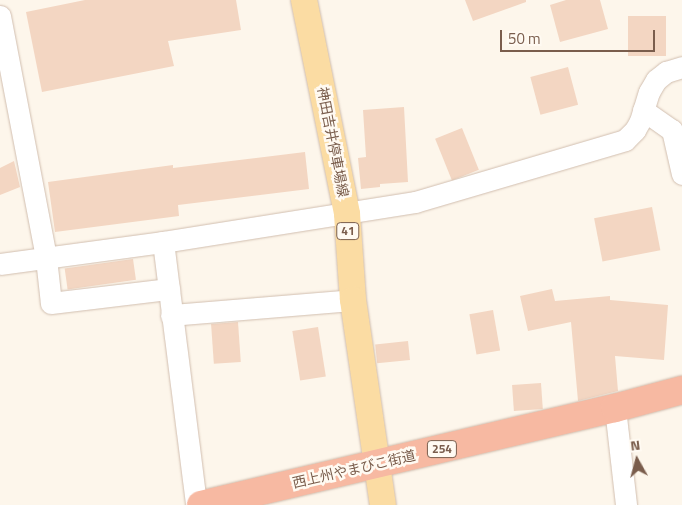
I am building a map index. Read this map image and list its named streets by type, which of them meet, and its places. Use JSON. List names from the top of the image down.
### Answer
{
  "streets": {
    "highway": ["254", "西上州やまびこ街道"],
    "main road": ["神田吉井停車場線", "41"]
  },
  "crossings": [
    ["神田吉井停車場線", "西上州やまびこ街道"]
  ],
  "scale_bar": "50 m",
  "north": "top"
}
